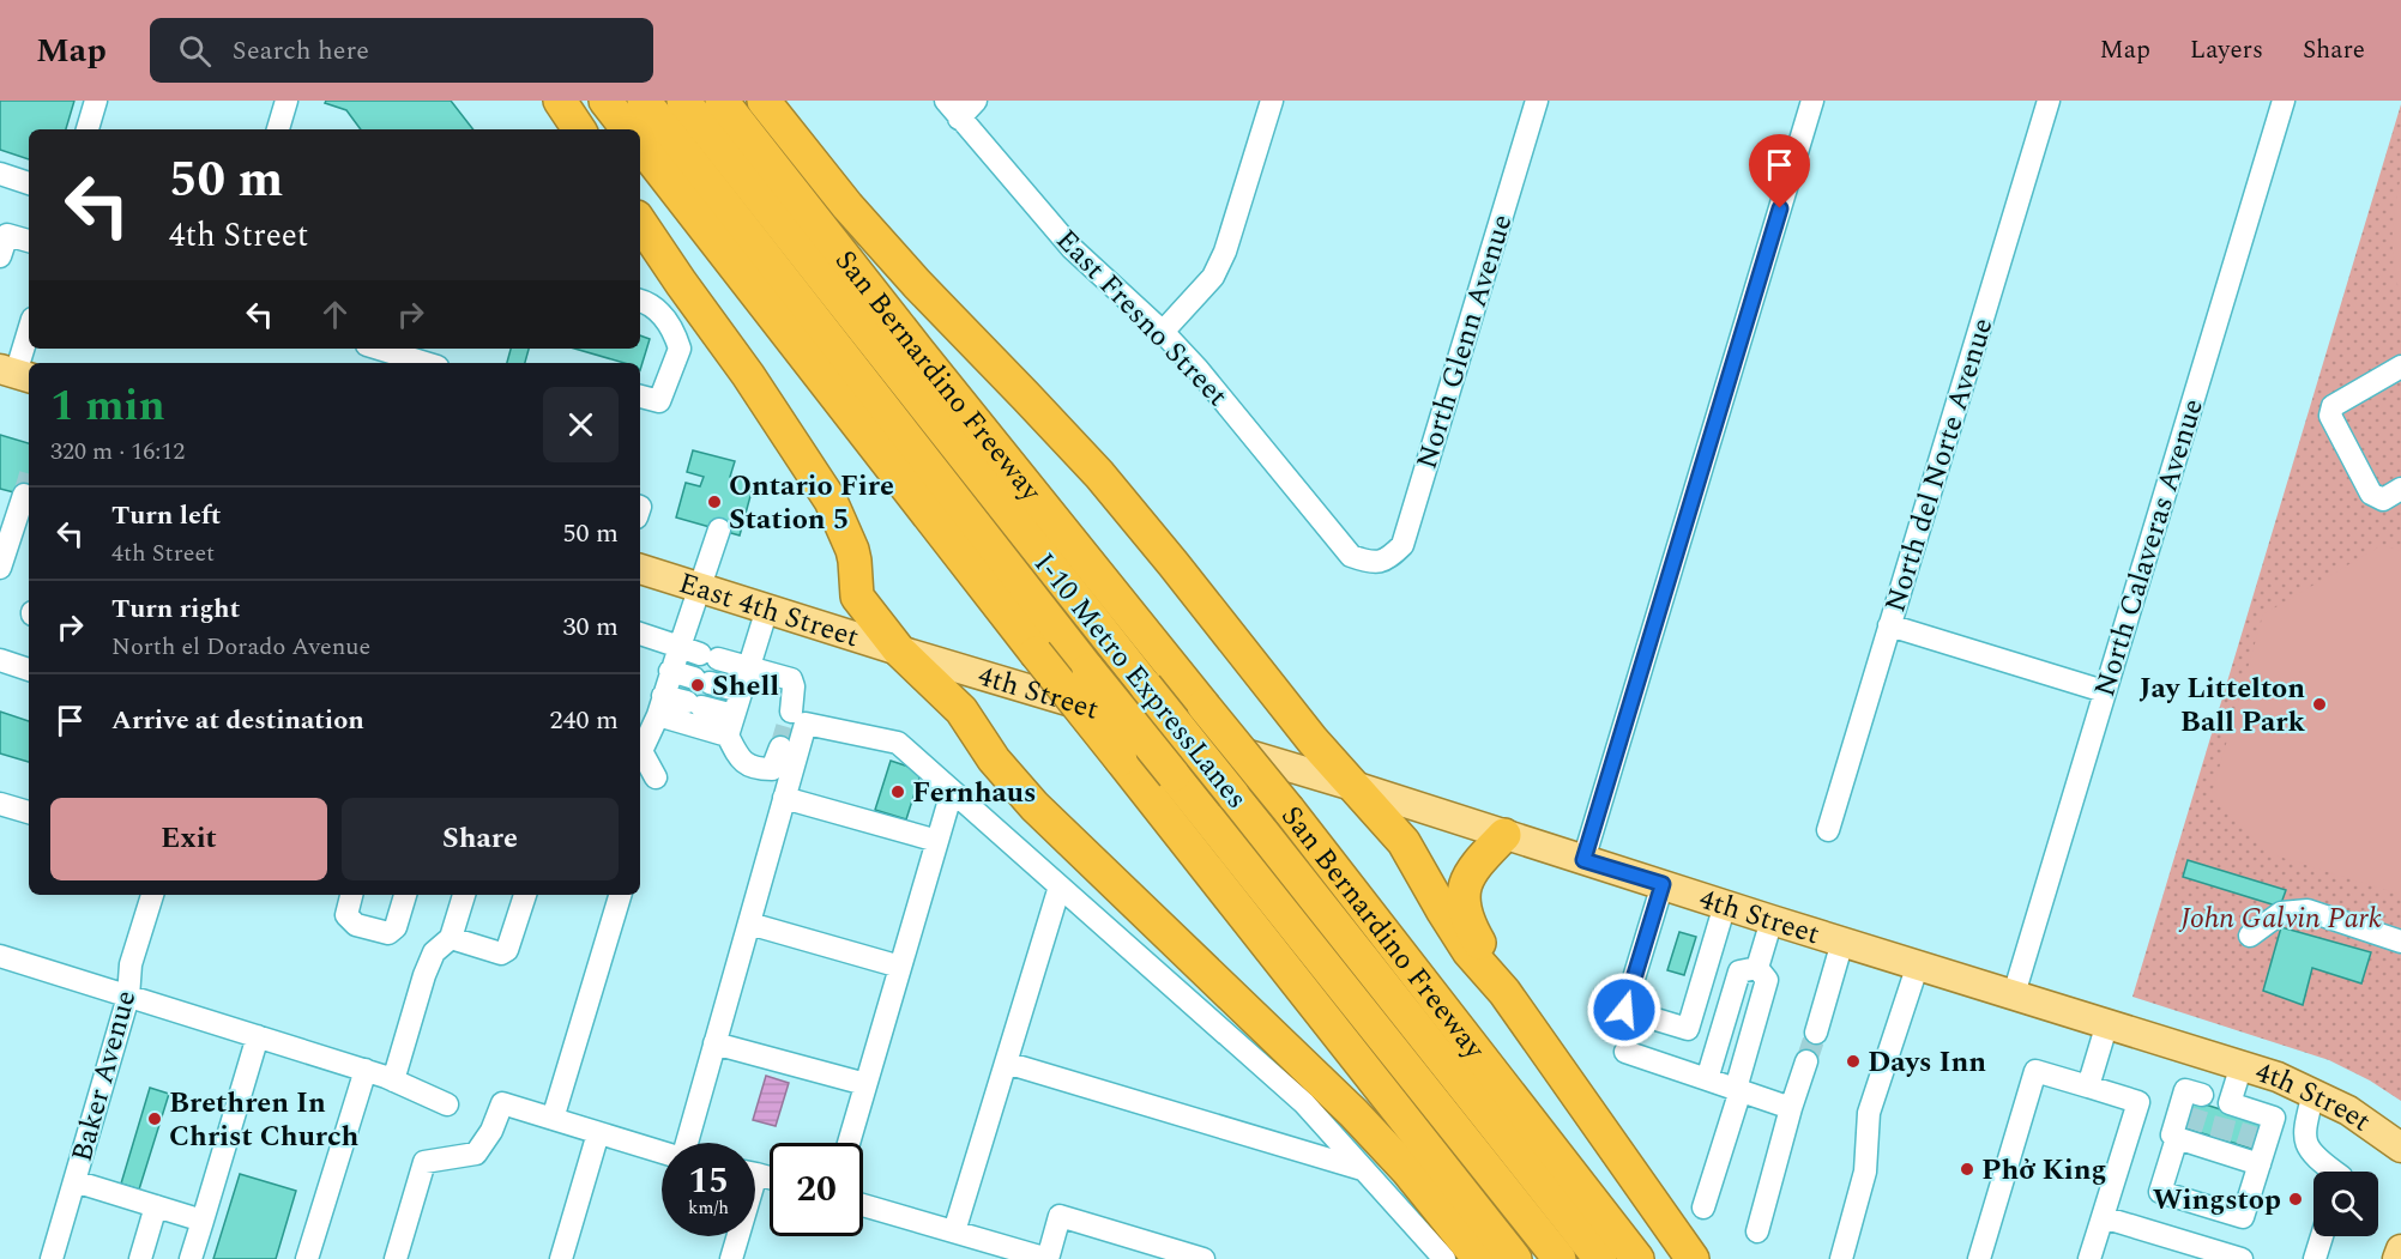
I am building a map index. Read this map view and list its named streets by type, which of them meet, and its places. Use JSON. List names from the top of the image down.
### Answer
{
  "streets": {
    "highway": ["San Bernardino Freeway", "I-10 Metro ExpressLanes"],
    "main road": ["East 4th Street", "4th Street"],
    "street": [
      "East Fresno Street",
      "North Glenn Avenue",
      "North del Norte Avenue",
      "North Calaveras Avenue",
      "Baker Avenue"
    ]
  },
  "crossings": [
    ["East Fresno Street", "North Glenn Avenue"],
    ["North Calaveras Avenue", "4th Street"],
    ["East 4th Street", "4th Street"]
  ],
  "parks": ["John Galvin Park"],
  "places": [
    "Ontario Fire Station 5",
    "Shell",
    "Jay Littelton Ball Park",
    "Fernhaus",
    "Days Inn",
    "Brethren In Christ Church",
    "Phở King",
    "Wingstop"
  ],
  "page": {
    "header": "Map",
    "search": "Search here",
    "nav": ["Map", "Layers", "Share"],
    "turn": ["50 m", "4th Street"],
    "heading": ["1 min", "320 m · 16:12"],
    "list": [
      {
        "name": "Turn left",
        "note": "4th Street",
        "value": "50 m"
      },
      {
        "name": "Turn right",
        "note": "North el Dorado Avenue",
        "value": "30 m"
      },
      {
        "name": "Arrive at destination",
        "value": "240 m"
      }
    ],
    "buttons": ["Exit", "Share"],
    "speed": "15 km/h",
    "limit": "20"
  }
}
